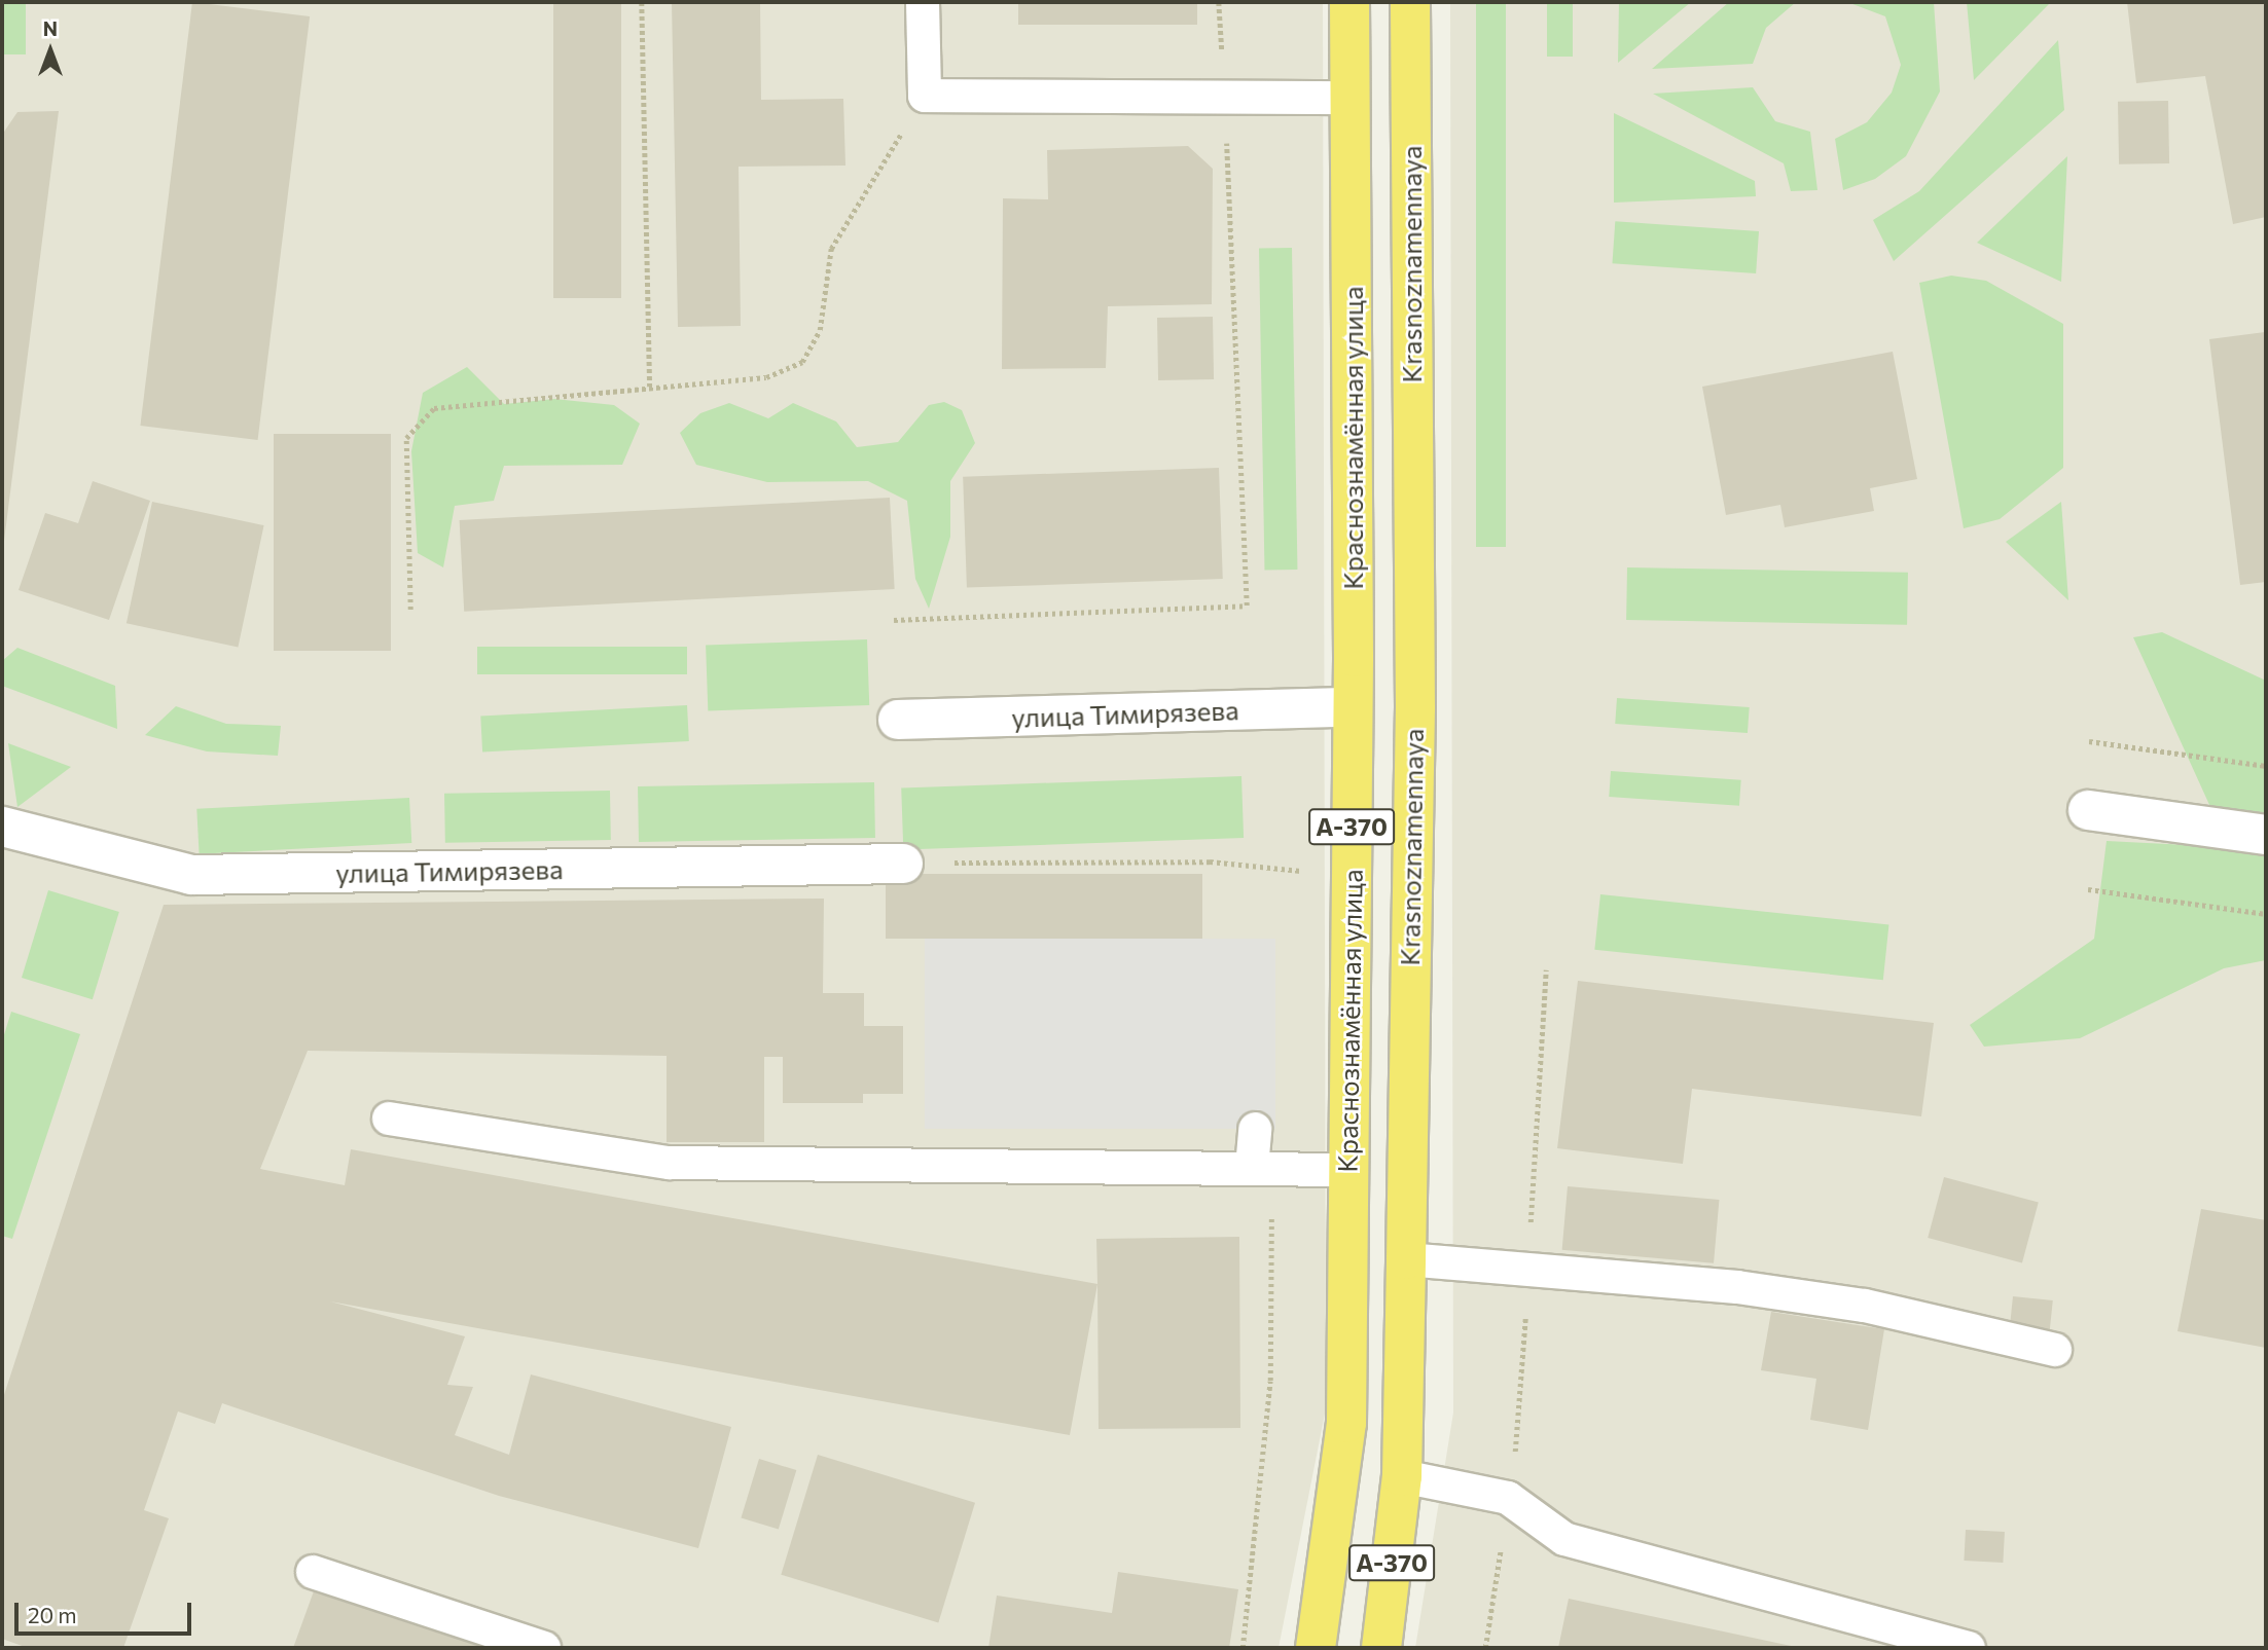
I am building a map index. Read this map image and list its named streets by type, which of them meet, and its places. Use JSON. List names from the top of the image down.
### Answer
{
  "streets": {
    "highway": ["Krasnoznamennaya", "Краснознамённая улица", "А-370"],
    "street": ["улица Тимирязева"]
  },
  "crossings": [
    ["Краснознамённая улица", "улица Тимирязева"]
  ],
  "scale_bar": "20 m",
  "north": "top"
}
